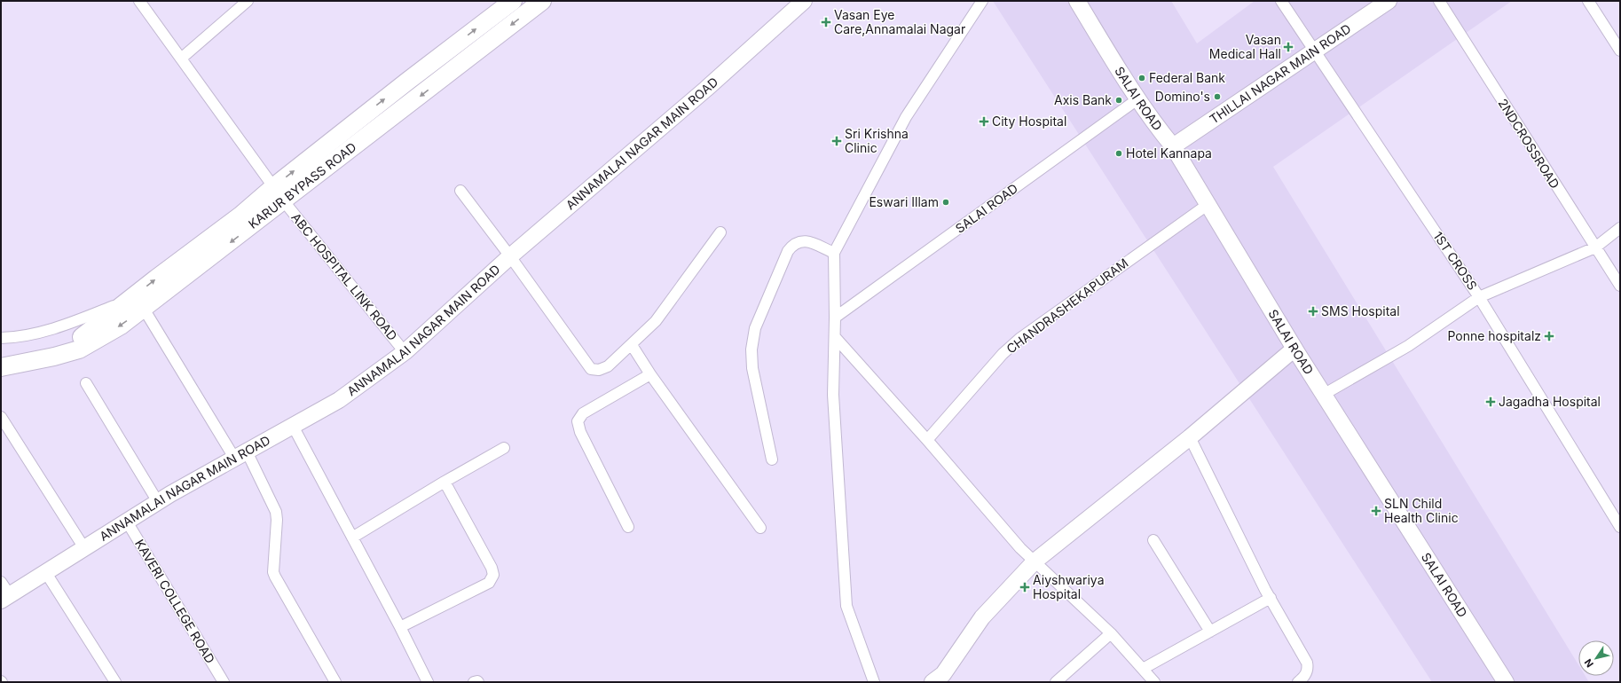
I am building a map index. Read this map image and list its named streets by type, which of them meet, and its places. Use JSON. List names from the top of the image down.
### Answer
{
  "streets": {
    "main road": ["KARUR BYPASS ROAD"],
    "street": [
      "THILLAI NAGAR MAIN ROAD",
      "SALAI ROAD",
      "ANNAMALAI NAGAR MAIN ROAD",
      "2NDCROSSROAD",
      "1ST CROSS",
      "ABC HOSPITAL LINK ROAD",
      "CHANDRASHEKAPURAM",
      "KAVERI COLLEGE ROAD"
    ]
  },
  "crossings": [
    ["THILLAI NAGAR MAIN ROAD", "SALAI ROAD"],
    ["THILLAI NAGAR MAIN ROAD", "1ST CROSS"],
    ["SALAI ROAD", "CHANDRASHEKAPURAM"],
    ["ANNAMALAI NAGAR MAIN ROAD", "ABC HOSPITAL LINK ROAD"],
    ["ANNAMALAI NAGAR MAIN ROAD", "KAVERI COLLEGE ROAD"],
    ["KARUR BYPASS ROAD", "ABC HOSPITAL LINK ROAD"]
  ],
  "places": {
    "health": [
      "Vasan Eye Care,Annamalai Nagar",
      "Vasan Medical Hall",
      "City Hospital",
      "Sri Krishna Clinic",
      "SMS Hospital",
      "Ponne hospitalz",
      "Jagadha Hospital",
      "SLN Child Health Clinic",
      "Aiyshwariya Hospital"
    ],
    "other": [
      "Federal Bank",
      "Domino's",
      "Axis Bank",
      "Hotel Kannapa",
      "Eswari Illam"
    ]
  },
  "north": "bottom left"
}
